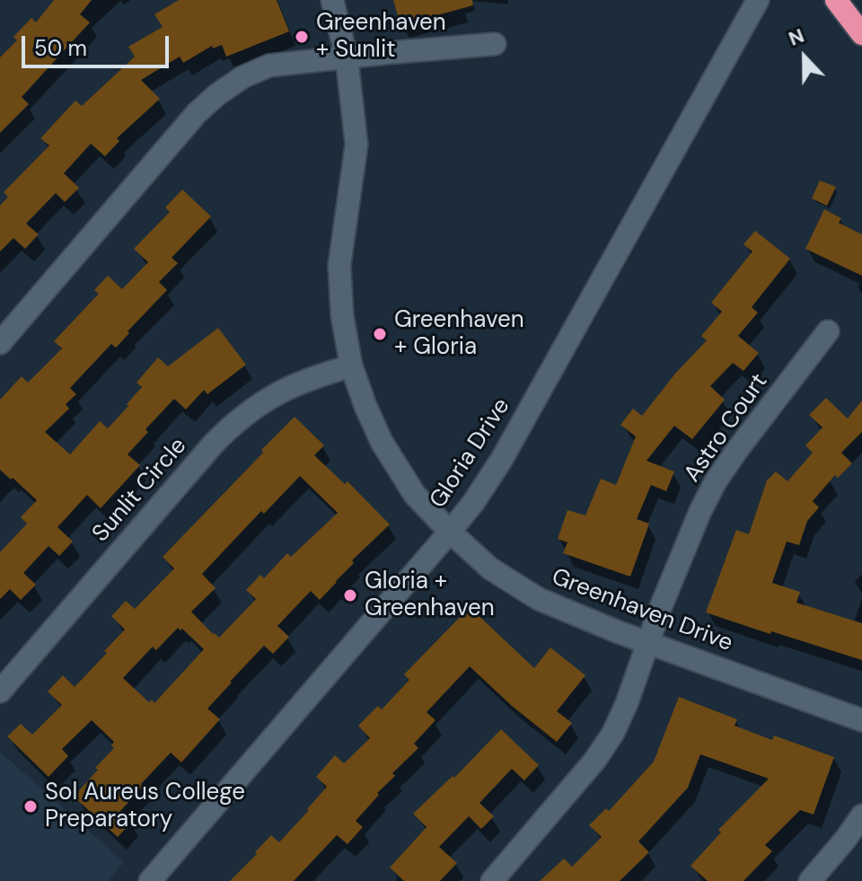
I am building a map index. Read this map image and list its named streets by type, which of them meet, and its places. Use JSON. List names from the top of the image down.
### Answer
{
  "streets": {
    "street": [
      "Astro Court",
      "Gloria Drive",
      "Sunlit Circle",
      "Greenhaven Drive"
    ]
  },
  "crossings": [
    ["Astro Court", "Greenhaven Drive"],
    ["Gloria Drive", "Greenhaven Drive"],
    ["Sunlit Circle", "Greenhaven Drive"]
  ],
  "places": [
    "Greenhaven + Sunlit",
    "Greenhaven + Gloria",
    "Gloria + Greenhaven",
    "Sol Aureus College Preparatory"
  ],
  "scale_bar": "50 m",
  "north": "top"
}
